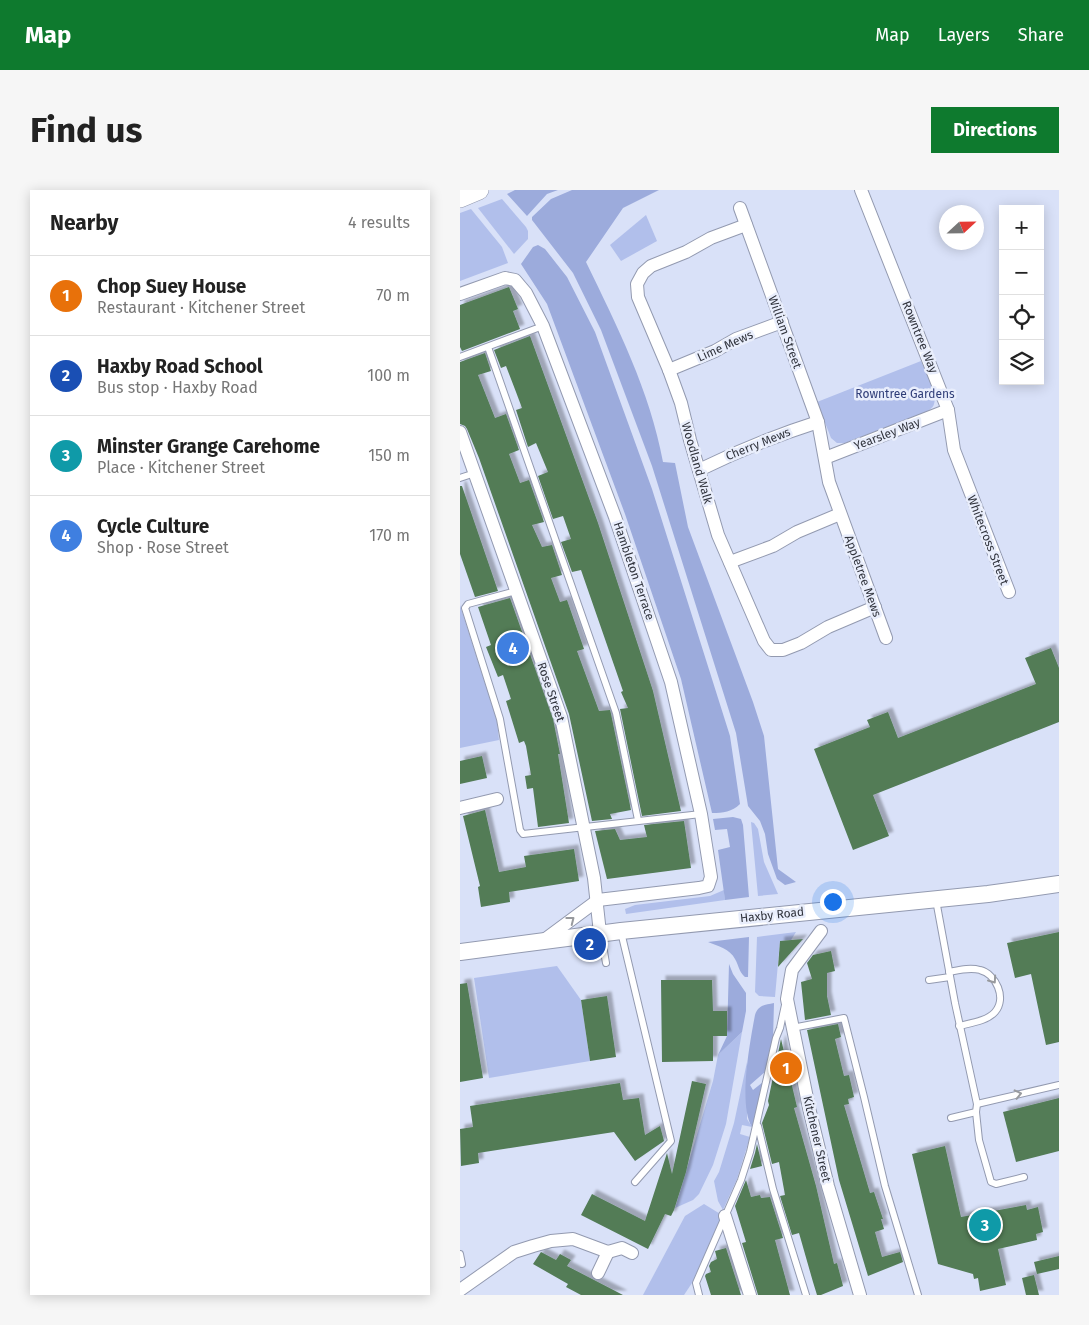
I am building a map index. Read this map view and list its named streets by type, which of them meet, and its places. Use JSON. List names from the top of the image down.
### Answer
{
  "streets": {
    "street": [
      "William Street",
      "Rowntree Way",
      "Lime Mews",
      "Yearsley Way",
      "Cherry Mews",
      "Woodland Walk",
      "Whitecross Street",
      "Hambleton Terrace",
      "Appletree Mews",
      "Rose Street",
      "Haxby Road",
      "Kitchener Street"
    ]
  },
  "crossings": [
    ["William Street", "Lime Mews"],
    ["William Street", "Yearsley Way"],
    ["William Street", "Cherry Mews"],
    ["William Street", "Woodland Walk"],
    ["William Street", "Appletree Mews"],
    ["Rowntree Way", "Yearsley Way"],
    ["Rowntree Way", "Whitecross Street"],
    ["Lime Mews", "Woodland Walk"],
    ["Yearsley Way", "Appletree Mews"],
    ["Cherry Mews", "Woodland Walk"],
    ["Woodland Walk", "Appletree Mews"],
    ["Hambleton Terrace", "Haxby Road"],
    ["Rose Street", "Haxby Road"]
  ],
  "parks": ["Rowntree Gardens"],
  "north": "right",
  "page": {
    "header": "Map",
    "nav": ["Map", "Layers", "Share"],
    "buttons": "Directions",
    "title": "Find us",
    "heading": ["Nearby", "4 results"],
    "map_buttons": ["+", "−"],
    "list": [
      {
        "mark": "1",
        "name": "Chop Suey House",
        "note": "Restaurant · Kitchener Street",
        "value": "70 m"
      },
      {
        "mark": "2",
        "name": "Haxby Road School",
        "note": "Bus stop · Haxby Road",
        "value": "100 m"
      },
      {
        "mark": "3",
        "name": "Minster Grange Carehome",
        "note": "Place · Kitchener Street",
        "value": "150 m"
      },
      {
        "mark": "4",
        "name": "Cycle Culture",
        "note": "Shop · Rose Street",
        "value": "170 m"
      }
    ],
    "pins": [
      "4",
      "2",
      "1",
      "3"
    ]
  }
}
